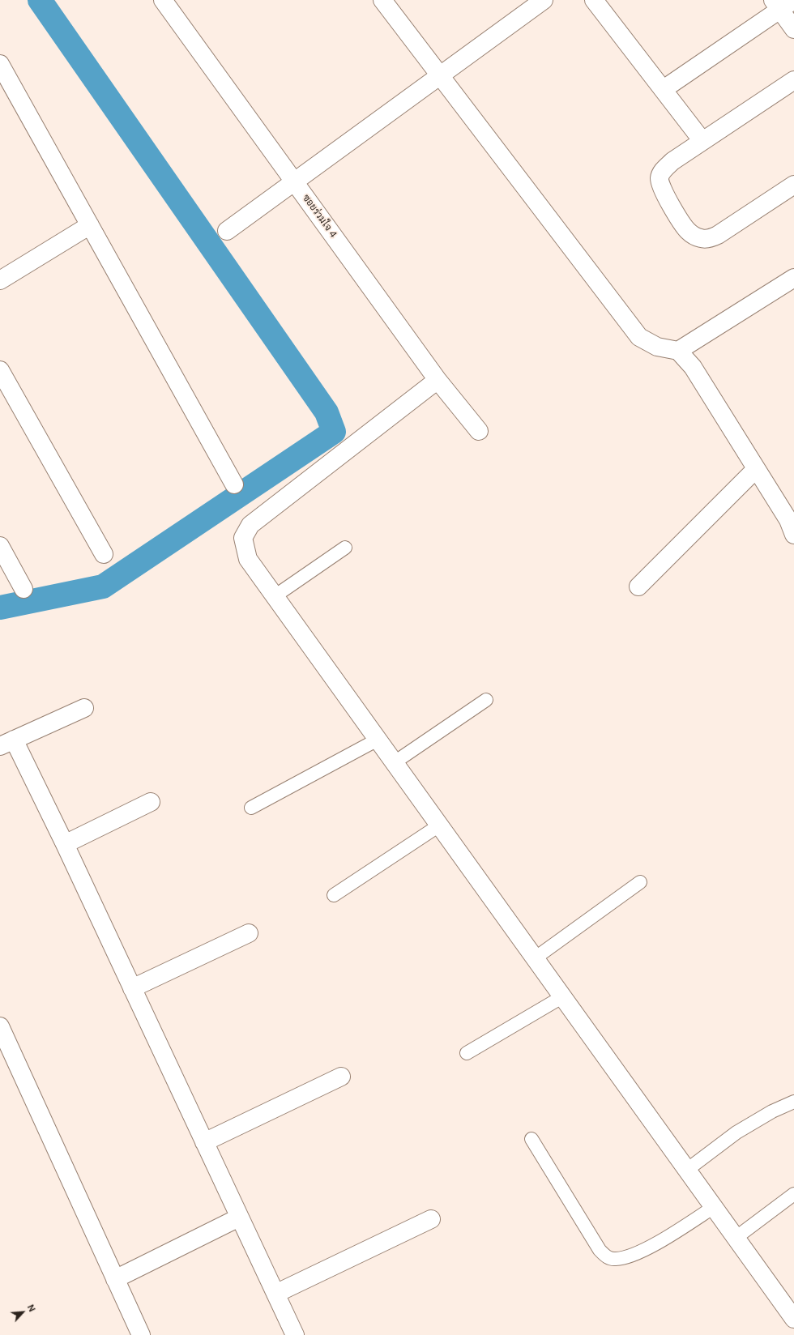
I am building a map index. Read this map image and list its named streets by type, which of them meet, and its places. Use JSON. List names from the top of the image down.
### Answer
{
  "streets": {
    "street": ["ซอยร่วมใจ 4"]
  },
  "north": "top right"
}
